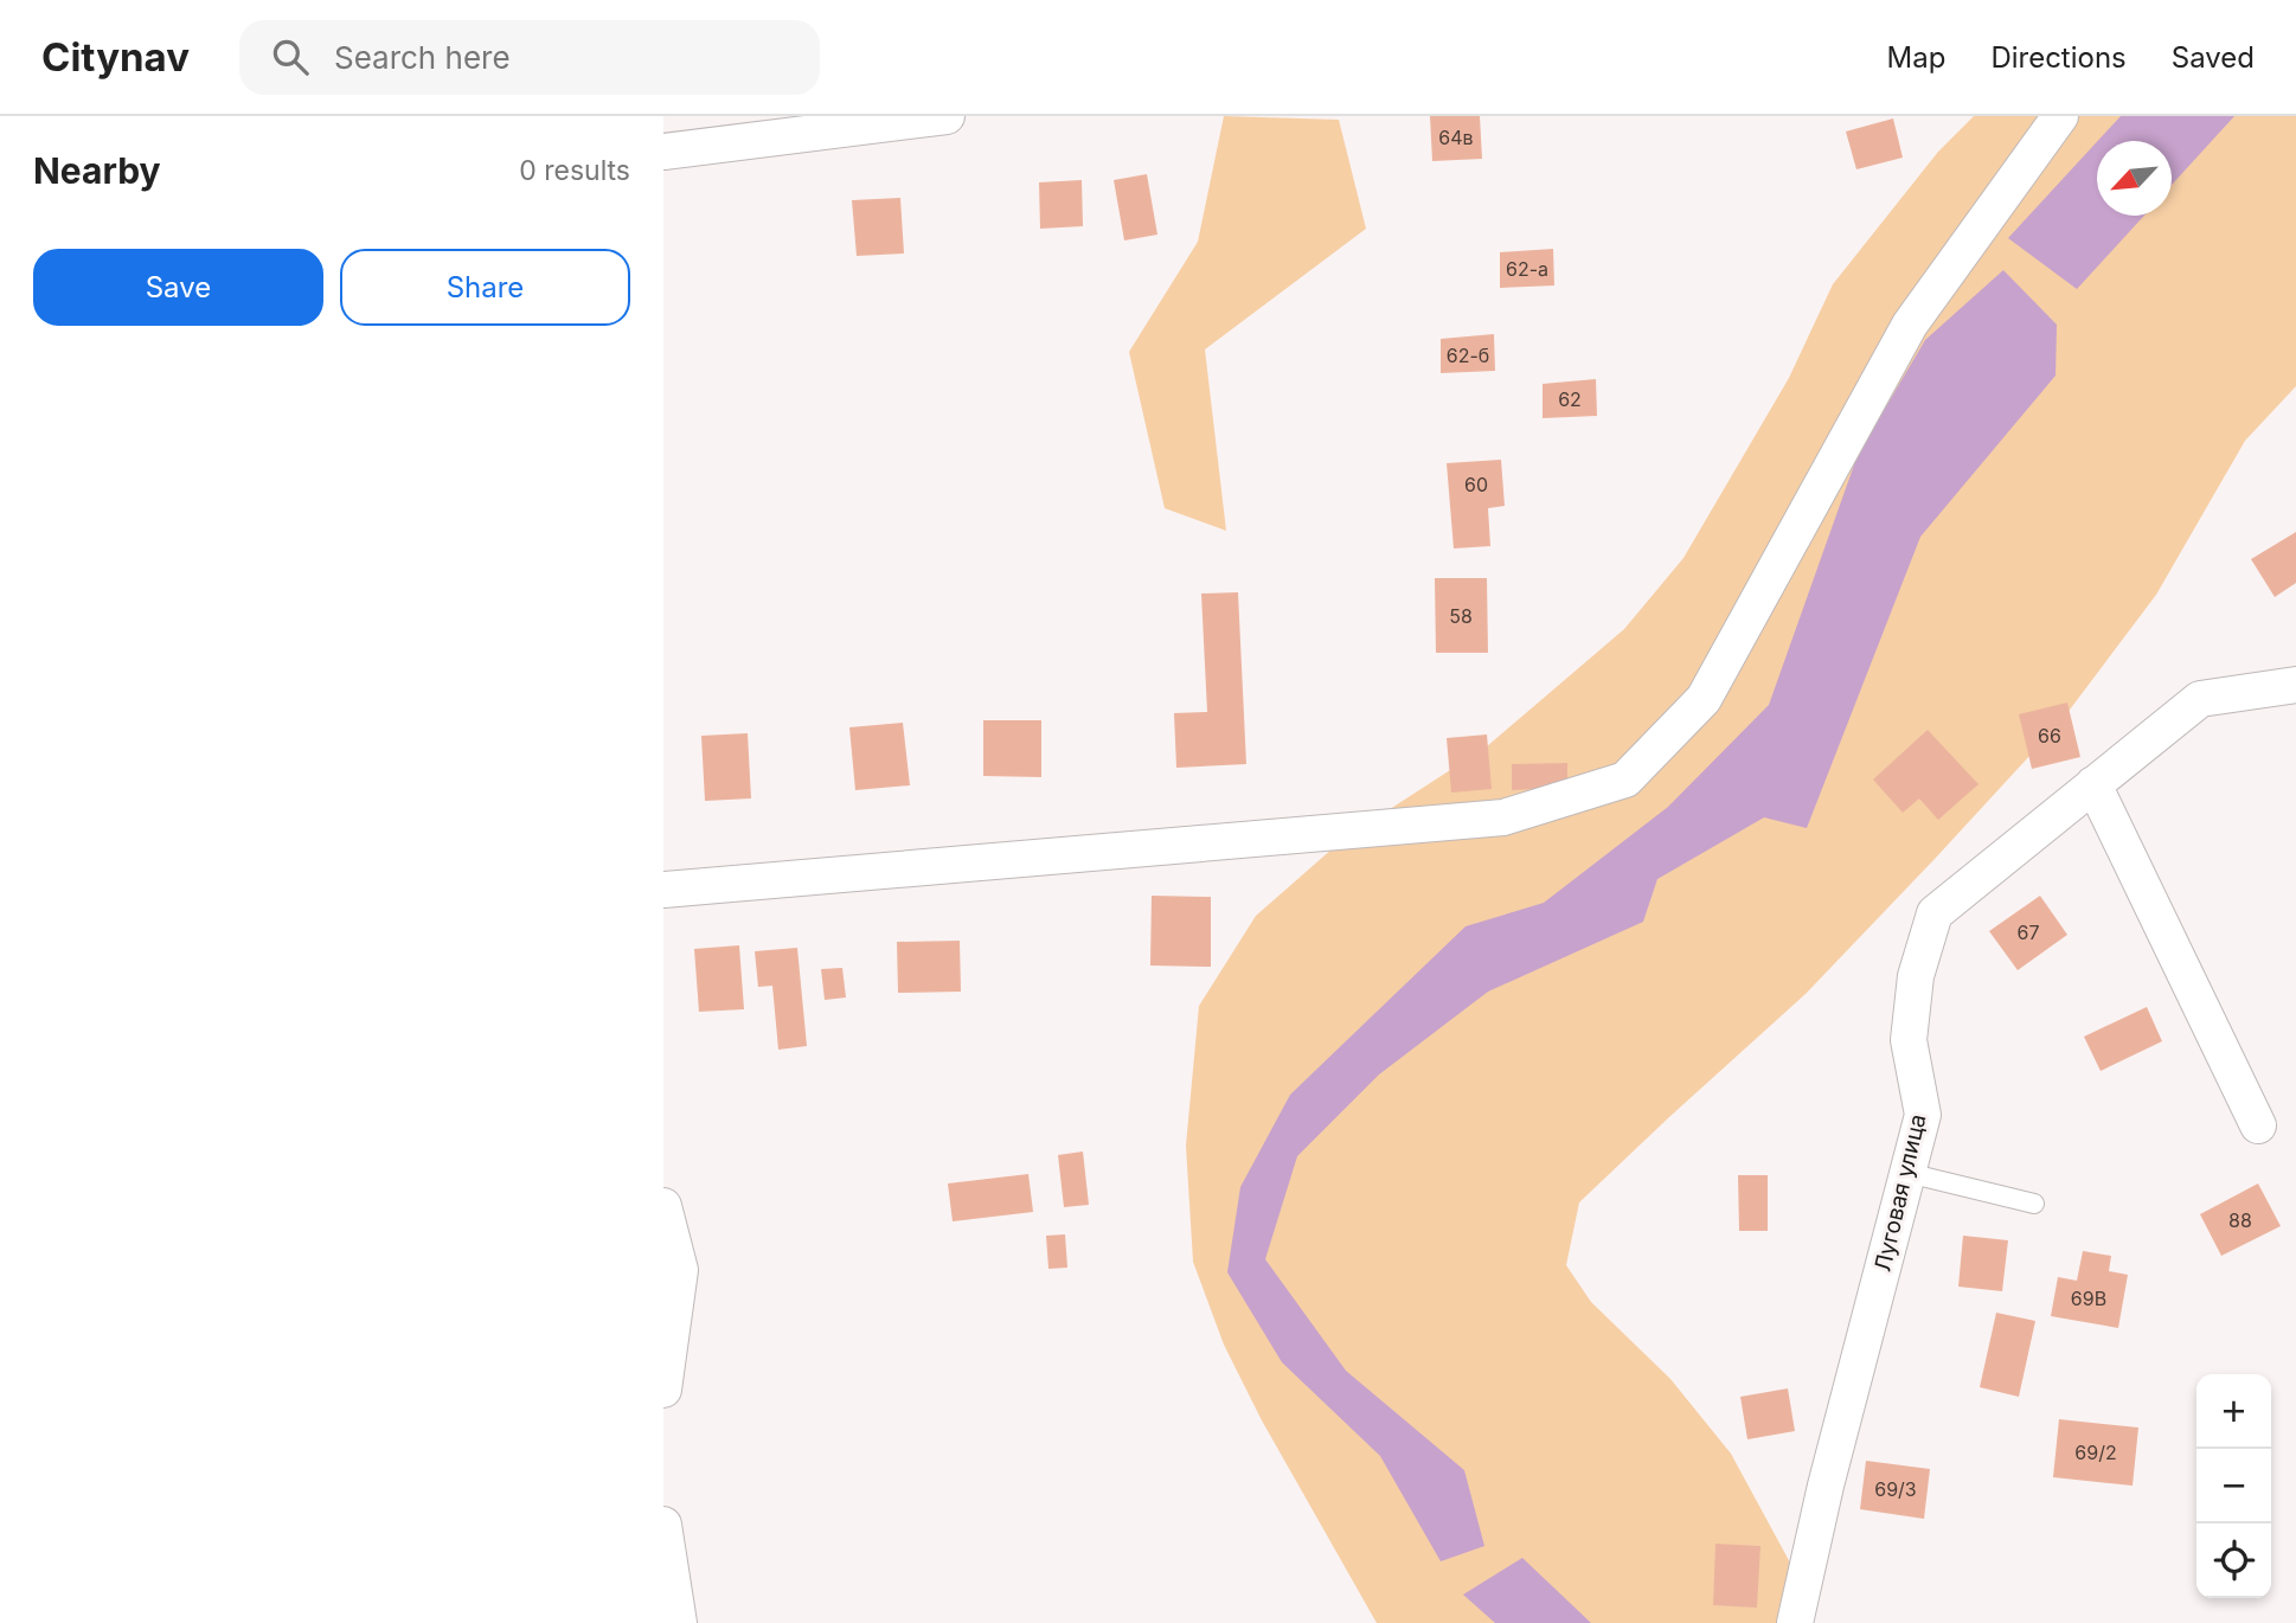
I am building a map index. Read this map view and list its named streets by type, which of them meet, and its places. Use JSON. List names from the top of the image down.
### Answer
{
  "streets": {
    "street": ["Луговая улица"]
  },
  "house_numbers": [
    "64в",
    "62-а",
    "62-б",
    "62",
    "60",
    "58",
    "66",
    "67",
    "88",
    "69В",
    "69/2",
    "69/3"
  ],
  "north": "bottom left",
  "page": {
    "header": "Citynav",
    "search": "Search here",
    "nav": ["Map", "Directions", "Saved"],
    "heading": ["Nearby", "0 results"],
    "buttons": ["Save", "Share"],
    "map_buttons": ["+", "−"]
  }
}
